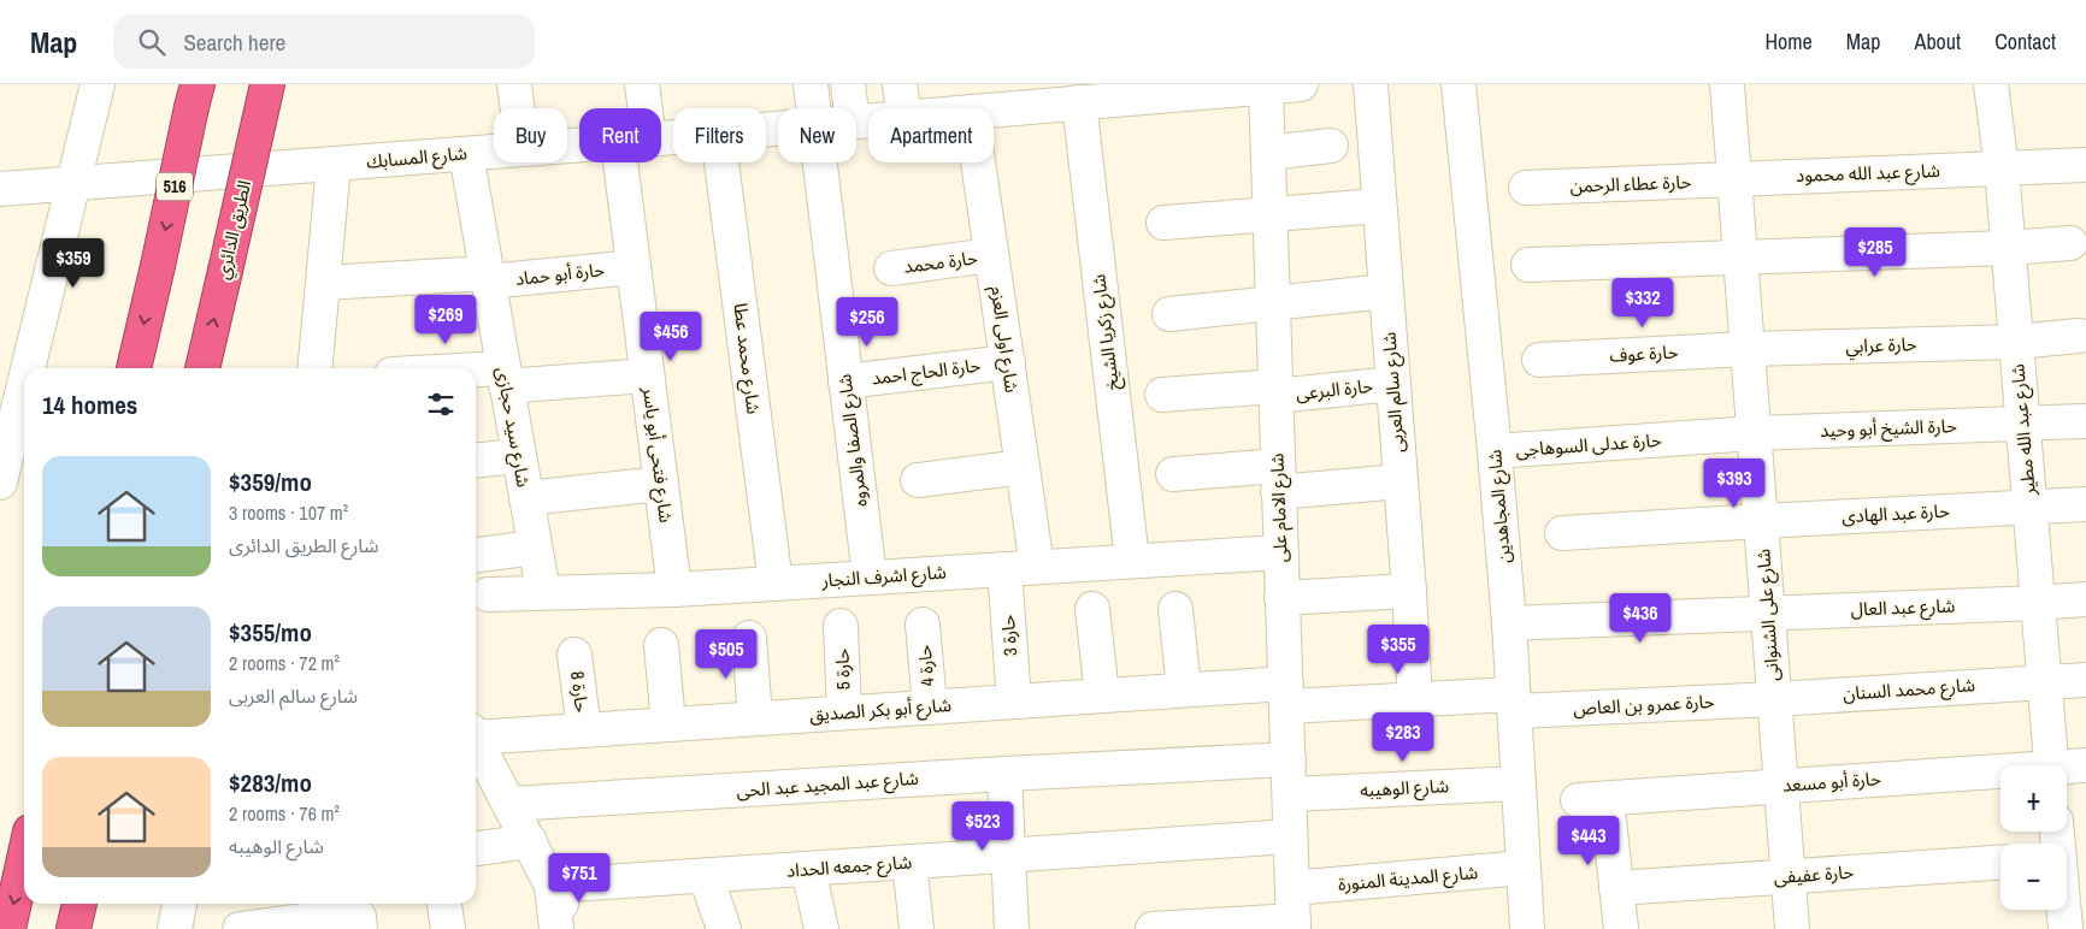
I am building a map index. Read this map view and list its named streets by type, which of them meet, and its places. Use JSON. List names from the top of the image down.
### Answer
{
  "streets": {
    "highway": ["516", "الطريق الدائري"],
    "street": [
      "شارع المسابك",
      "شارع عبد الله محمود",
      "حارة عطاء الرحمن",
      "حارة محمد",
      "حارة أبو حماد",
      "شارع زكريا الشيخ",
      "شارع اولى العزم",
      "حارة عرابي",
      "حارة عوف",
      "شارع محمد عطا",
      "حارة الحاج احمد",
      "حارة البرعى",
      "شارع سالم العربى",
      "شارع سيد حجازى",
      "حارة الشيخ أبو وحيد",
      "شارع عبد الله مطير",
      "شارع الصفا والمروه",
      "حارة عدلى السوهاجى",
      "شارع فتحى أبو ياسر",
      "شارع المجاهدين",
      "شارع الامام على",
      "حارة عبد الهادى",
      "شارع اشرف النجار",
      "شارع عبد العال",
      "شارع على الشنوانى",
      "حارة 3",
      "حارة 4",
      "حارة 5",
      "شارع محمد السنان",
      "حارة 8",
      "حارة عمرو بن العاص",
      "شارع أبو بكر الصديق",
      "حارة أبو مسعد",
      "شارع عبد المجيد عبد الحى",
      "شارع الوهيبه",
      "شارع جمعه الحداد",
      "حارة عفيفى",
      "شارع المدينة المنورة"
    ]
  },
  "crossings": [
    ["شارع المسابك", "شارع زكريا الشيخ"],
    ["شارع المسابك", "شارع سيد حجازى"],
    ["شارع المسابك", "شارع الامام على"],
    ["شارع عبد الله محمود", "حارة عطاء الرحمن"],
    ["شارع عبد الله محمود", "شارع عبد الله مطير"],
    ["شارع عبد الله محمود", "شارع على الشنوانى"],
    ["حارة عطاء الرحمن", "شارع على الشنوانى"],
    ["حارة محمد", "شارع اولى العزم"],
    ["حارة أبو حماد", "شارع سيد حجازى"],
    ["حارة أبو حماد", "شارع فتحى أبو ياسر"],
    ["شارع زكريا الشيخ", "شارع اشرف النجار"],
    ["شارع اولى العزم", "حارة الحاج احمد"],
    ["شارع اولى العزم", "شارع اشرف النجار"],
    ["حارة عرابي", "حارة عوف"],
    ["حارة عرابي", "شارع عبد الله مطير"],
    ["حارة عرابي", "شارع على الشنوانى"],
    ["حارة عوف", "شارع على الشنوانى"],
    ["شارع محمد عطا", "شارع اشرف النجار"],
    ["حارة الحاج احمد", "شارع الصفا والمروه"],
    ["حارة البرعى", "شارع سالم العربى"],
    ["حارة البرعى", "شارع الامام على"],
    ["شارع سالم العربى", "حارة عمرو بن العاص"],
    ["شارع سالم العربى", "شارع أبو بكر الصديق"],
    ["شارع سيد حجازى", "شارع اشرف النجار"],
    ["حارة الشيخ أبو وحيد", "شارع عبد الله مطير"],
    ["حارة الشيخ أبو وحيد", "حارة عدلى السوهاجى"],
    ["حارة الشيخ أبو وحيد", "شارع على الشنوانى"],
    ["شارع عبد الله مطير", "حارة عبد الهادى"],
    ["شارع عبد الله مطير", "شارع عبد العال"],
    ["شارع عبد الله مطير", "شارع محمد السنان"],
    ["شارع الصفا والمروه", "شارع اشرف النجار"],
    ["حارة عدلى السوهاجى", "شارع المجاهدين"],
    ["حارة عدلى السوهاجى", "شارع على الشنوانى"],
    ["شارع فتحى أبو ياسر", "شارع اشرف النجار"],
    ["شارع المجاهدين", "شارع عبد العال"],
    ["شارع المجاهدين", "حارة عمرو بن العاص"],
    ["شارع المجاهدين", "شارع الوهيبه"],
    ["شارع المجاهدين", "شارع المدينة المنورة"],
    ["شارع الامام على", "شارع اشرف النجار"],
    ["شارع الامام على", "شارع أبو بكر الصديق"],
    ["شارع الامام على", "شارع عبد المجيد عبد الحى"],
    ["شارع الامام على", "شارع الوهيبه"],
    ["شارع الامام على", "شارع جمعه الحداد"],
    ["شارع الامام على", "شارع المدينة المنورة"],
    ["حارة عبد الهادى", "شارع على الشنوانى"],
    ["شارع اشرف النجار", "حارة 3"],
    ["شارع عبد العال", "شارع على الشنوانى"],
    ["شارع على الشنوانى", "شارع محمد السنان"],
    ["شارع على الشنوانى", "حارة عمرو بن العاص"],
    ["شارع على الشنوانى", "حارة أبو مسعد"],
    ["شارع على الشنوانى", "حارة عفيفى"],
    ["حارة 3", "شارع أبو بكر الصديق"],
    ["حارة 4", "شارع أبو بكر الصديق"],
    ["حارة 5", "شارع أبو بكر الصديق"],
    ["شارع محمد السنان", "حارة عمرو بن العاص"],
    ["حارة 8", "شارع أبو بكر الصديق"],
    ["حارة عمرو بن العاص", "شارع أبو بكر الصديق"],
    ["حارة أبو مسعد", "حارة عفيفى"]
  ],
  "page": {
    "header": "Map",
    "search": "Search here",
    "nav": [
      "Home",
      "Map",
      "About",
      "Contact"
    ],
    "chip": [
      "Buy",
      "Rent",
      "Filters",
      "New",
      "Apartment"
    ],
    "price": [
      "$285",
      "$359",
      "$332",
      "$269",
      "$256",
      "$456",
      "$393",
      "$436",
      "$355",
      "$505",
      "$283",
      "$523",
      "$443",
      "$751"
    ],
    "heading": "14 homes",
    "list": [
      {
        "name": "$359/mo",
        "note": "3 rooms · 107 m² · شارع الطريق الدائرى"
      },
      {
        "name": "$355/mo",
        "note": "2 rooms · 72 m² · شارع سالم العربى"
      },
      {
        "name": "$283/mo",
        "note": "2 rooms · 76 m² · شارع الوهيبه"
      }
    ],
    "map_buttons": ["+", "−"]
  }
}
